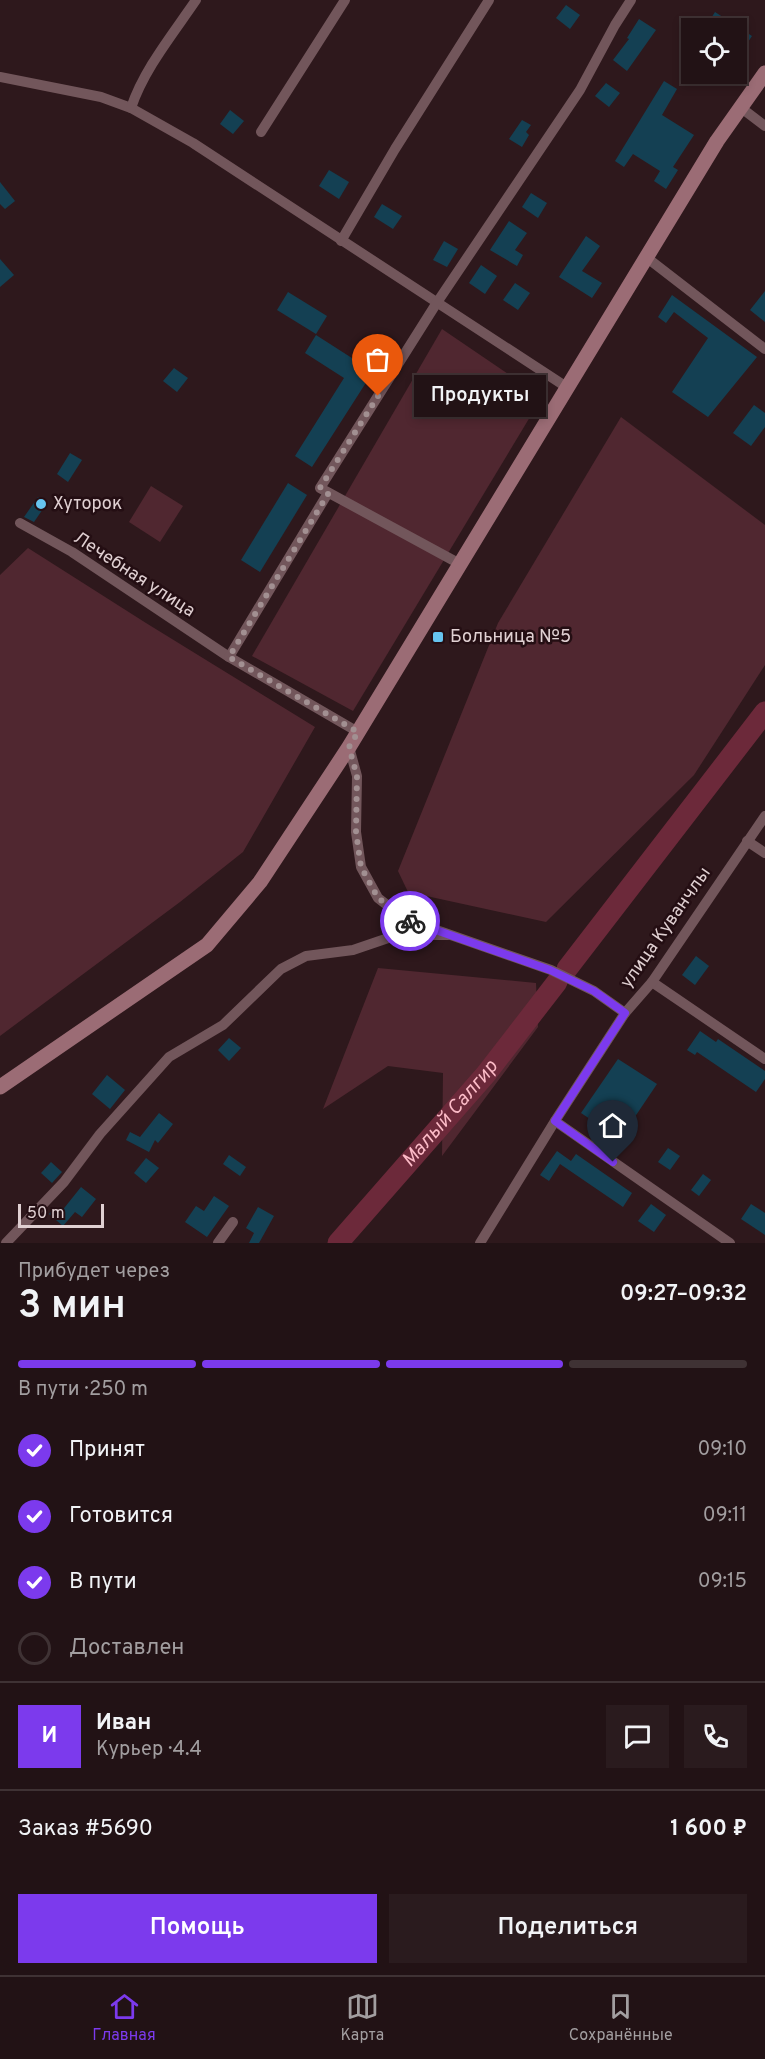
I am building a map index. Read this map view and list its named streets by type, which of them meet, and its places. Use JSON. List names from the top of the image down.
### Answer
{
  "streets": {
    "street": ["Лечебная улица", "улица Куванчлы"]
  },
  "water": ["Малый Салгир"],
  "places": {
    "other": ["Продукты", "Хуторок"],
    "transit": ["Больница №5"]
  },
  "scale_bar": "50 m",
  "page": {
    "bubble": "Продукты",
    "scale": "50 m",
    "heading": ["3 мин", "Прибудет через", "09:27–09:32"],
    "panel": [
      "Иван",
      "Курьер · 4.4",
      "Заказ #5690",
      "1 600 ₽"
    ],
    "bar": "В пути · 250 m",
    "list": [
      ["Принят", "09:10"],
      ["Готовится", "09:11"],
      ["В пути", "09:15"],
      "Доставлен"
    ],
    "round": "И",
    "buttons": ["Помощь", "Поделиться"],
    "tabs": ["Главная", "Карта", "Сохранённые"]
  }
}
